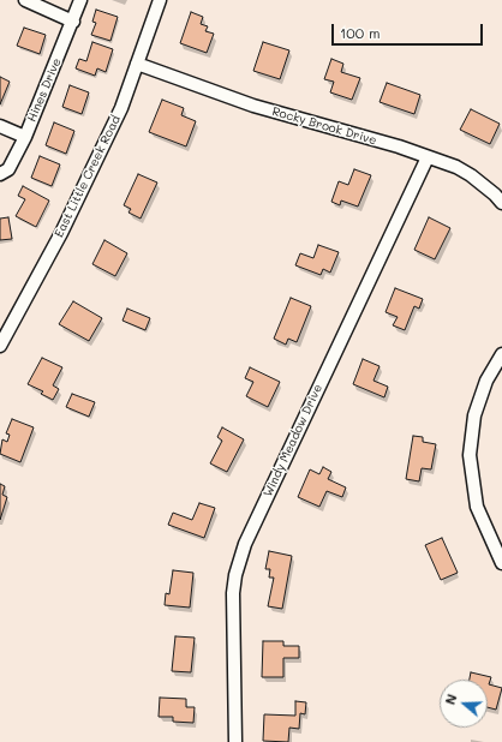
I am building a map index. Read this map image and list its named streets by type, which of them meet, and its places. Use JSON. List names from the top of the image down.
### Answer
{
  "streets": {
    "street": [
      "Hines Drive",
      "Rocky Brook Drive",
      "East Little Creek Road",
      "Windy Meadow Drive"
    ]
  },
  "crossings": [
    ["Rocky Brook Drive", "East Little Creek Road"],
    ["Rocky Brook Drive", "Windy Meadow Drive"]
  ],
  "scale_bar": "100 m",
  "north": "left"
}
